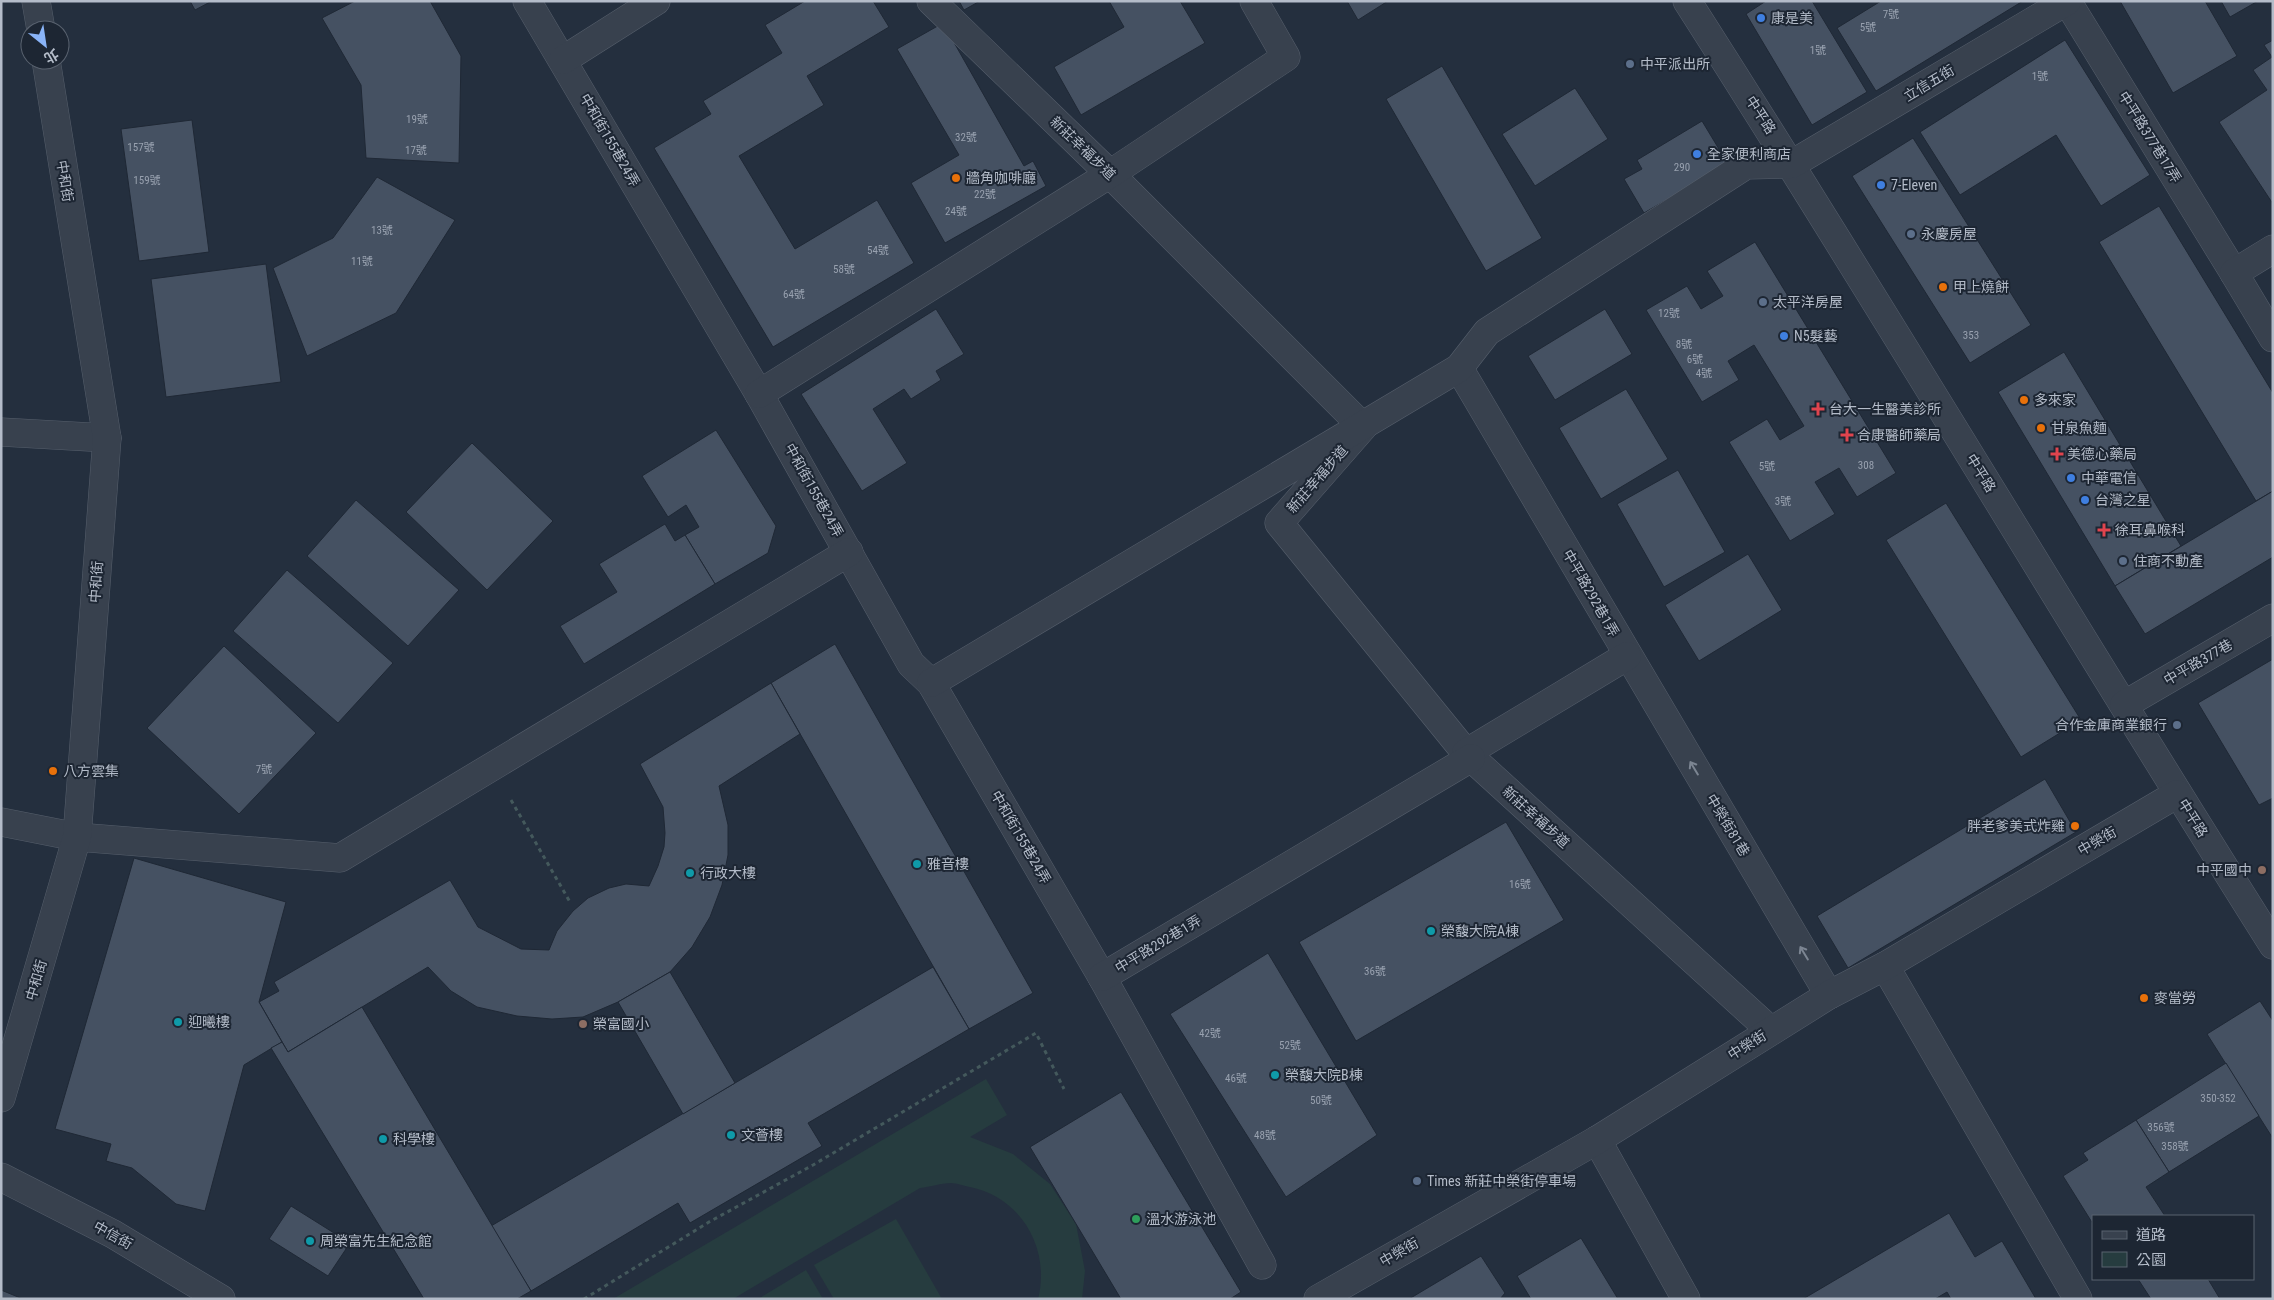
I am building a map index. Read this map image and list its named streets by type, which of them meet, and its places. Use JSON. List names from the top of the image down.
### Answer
{
  "streets": {
    "street": [
      "立信五街",
      "中平路",
      "中平路377巷17弄",
      "中和街155巷24弄",
      "新莊幸福步道",
      "中和街",
      "中平路292巷1弄",
      "中平路377巷",
      "中榮街81巷",
      "中榮街",
      "中信街"
    ]
  },
  "crossings": [
    ["立信五街", "中平路"],
    ["立信五街", "中平路377巷17弄"],
    ["中平路", "中平路377巷"],
    ["中平路", "中榮街"],
    ["中和街155巷24弄", "中平路292巷1弄"],
    ["新莊幸福步道", "中平路292巷1弄"],
    ["新莊幸福步道", "中榮街"],
    ["中平路292巷1弄", "中榮街81巷"],
    ["中榮街81巷", "中榮街"]
  ],
  "one_way": ["中榮街81巷"],
  "places": {
    "other": [
      "康是美",
      "中平派出所",
      "全家便利商店",
      "牆角咖啡廳",
      "7-Eleven",
      "永慶房屋",
      "甲上燒餅",
      "太平洋房屋",
      "N5髮藝",
      "多來家",
      "甘泉魚麵",
      "中華電信",
      "台灣之星",
      "住商不動產",
      "合作金庫商業銀行",
      "八方雲集",
      "胖老爹美式炸雞",
      "雅音樓",
      "中平國中",
      "行政大樓",
      "榮馥大院A棟",
      "麥當勞",
      "迎曦樓",
      "榮富國小",
      "榮馥大院B棟",
      "文薈樓",
      "科學樓",
      "Times 新莊中榮街停車場",
      "溫水游泳池",
      "周榮富先生紀念館"
    ],
    "health": [
      "台大一生醫美診所",
      "合康醫師藥局",
      "美德心藥局",
      "徐耳鼻喉科"
    ]
  },
  "house_numbers": [
    "7號",
    "5號",
    "1號",
    "1號",
    "19號",
    "32號",
    "157號",
    "17號",
    "290",
    "159號",
    "22號",
    "24號",
    "13號",
    "54號",
    "11號",
    "58號",
    "64號",
    "12號",
    "353",
    "8號",
    "6號",
    "4號",
    "308",
    "5號",
    "3號",
    "7號",
    "16號",
    "36號",
    "42號",
    "52號",
    "46號",
    "350-352",
    "50號",
    "356號",
    "48號",
    "358號"
  ],
  "legend": ["道路", "公園"],
  "north": "bottom right"
}
